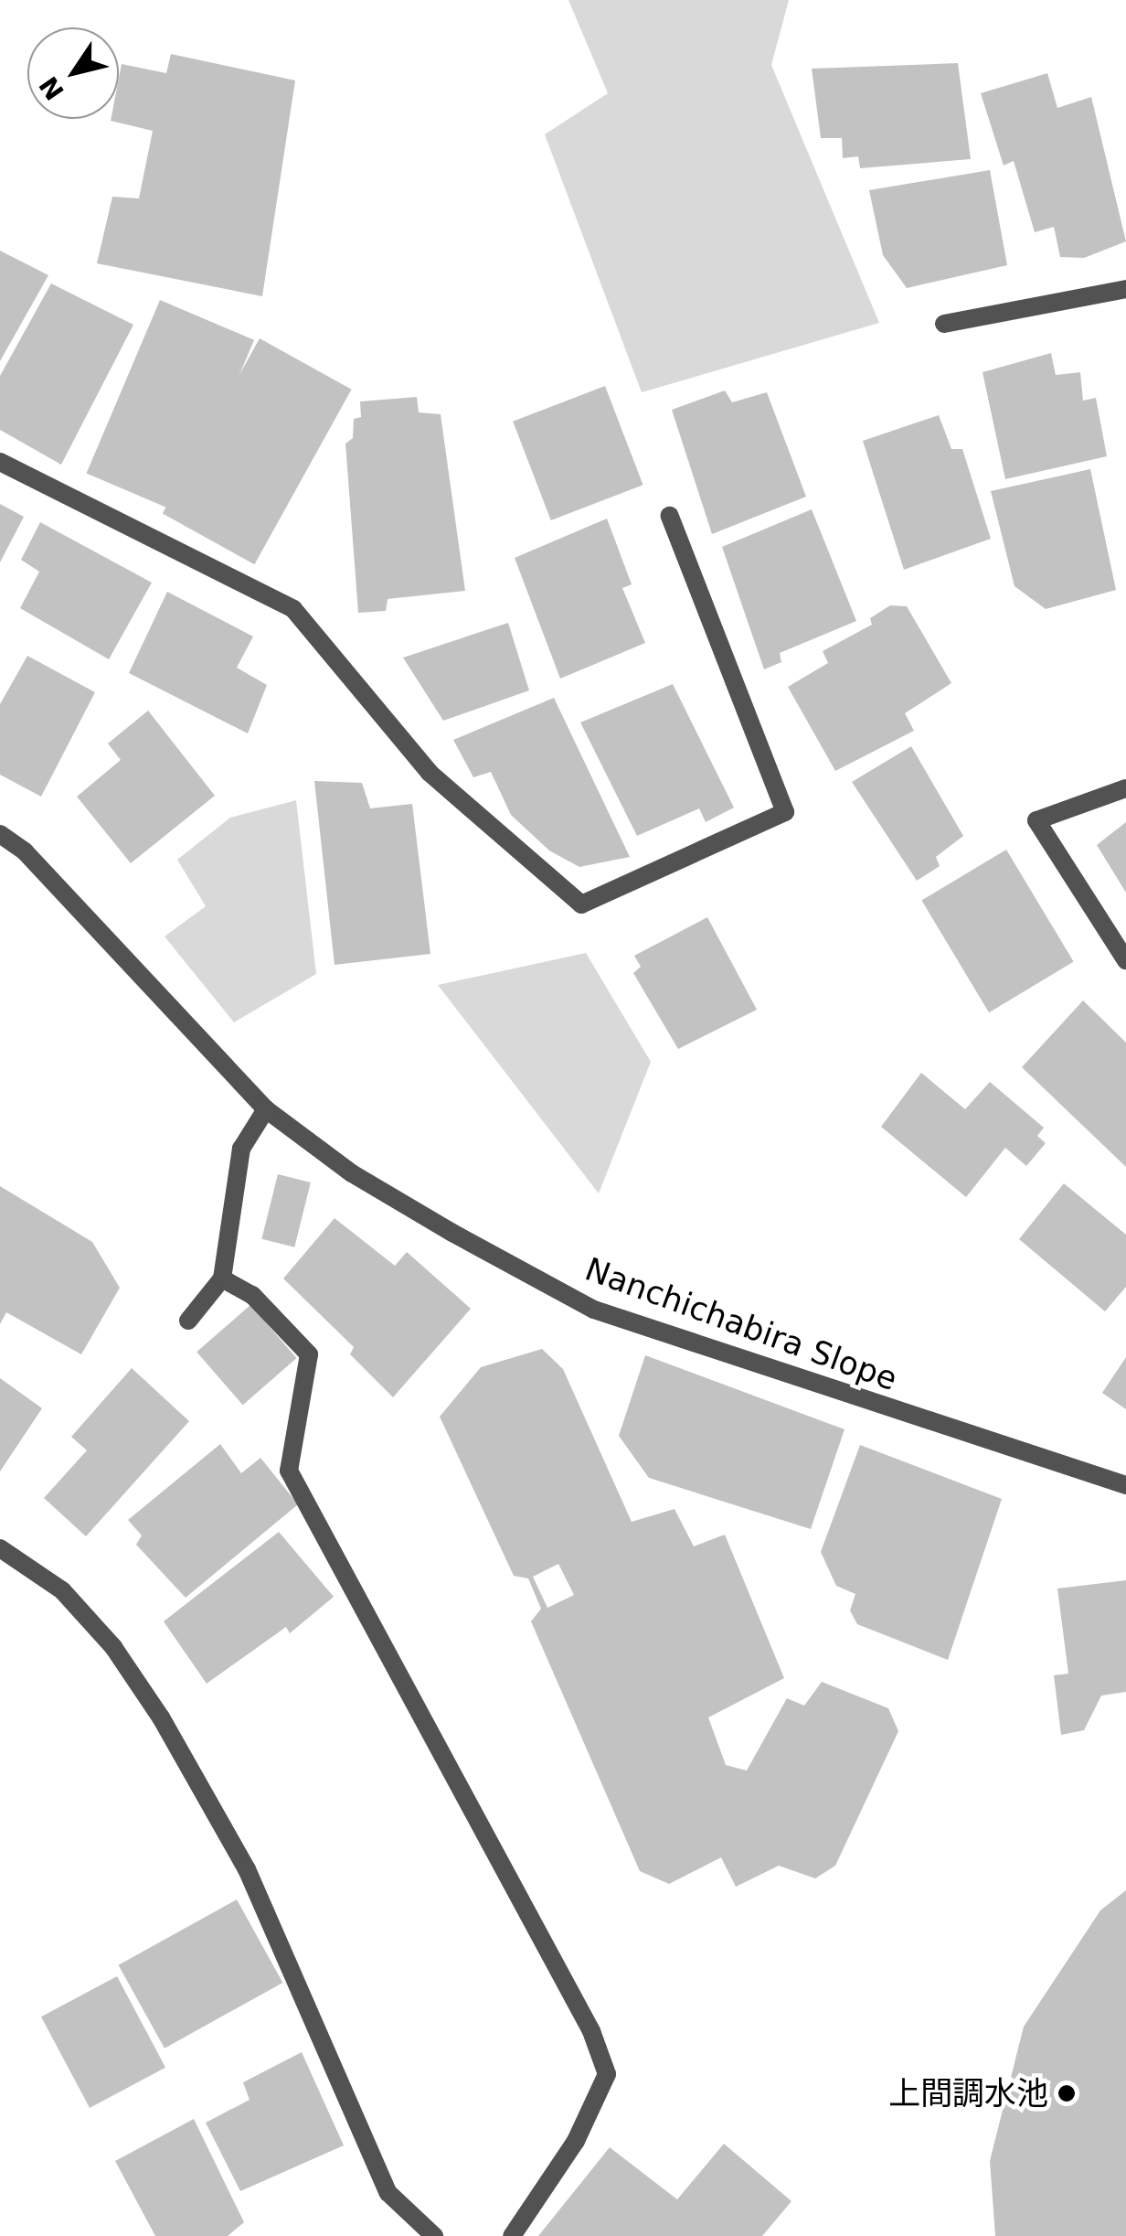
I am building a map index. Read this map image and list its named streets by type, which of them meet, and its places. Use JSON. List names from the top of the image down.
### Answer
{
  "streets": {
    "street": ["Nanchichabira Slope"]
  },
  "places": ["上間調水池"],
  "north": "bottom left"
}
